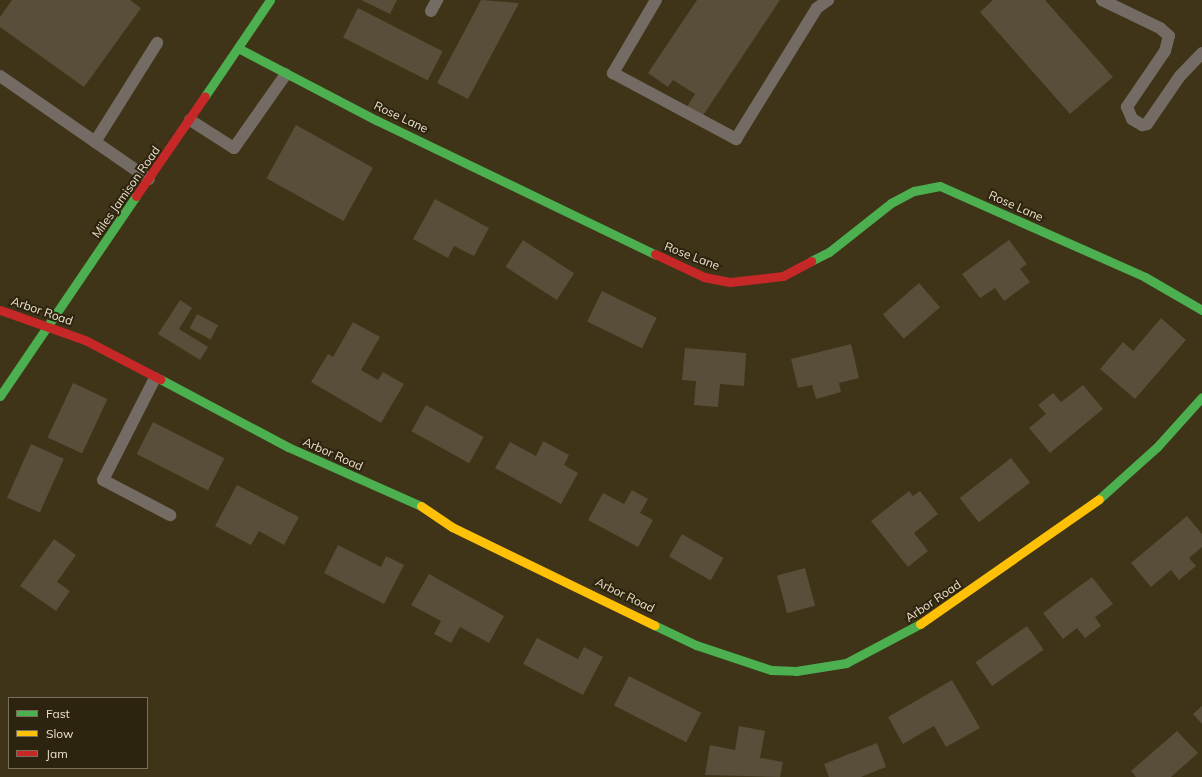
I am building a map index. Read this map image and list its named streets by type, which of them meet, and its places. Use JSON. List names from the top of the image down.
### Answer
{
  "streets": {
    "street": ["Rose Lane", "Miles Jamison Road", "Arbor Road"]
  },
  "crossings": [
    ["Rose Lane", "Miles Jamison Road"],
    ["Miles Jamison Road", "Arbor Road"]
  ],
  "legend": ["Fast", "Slow", "Jam"]
}
